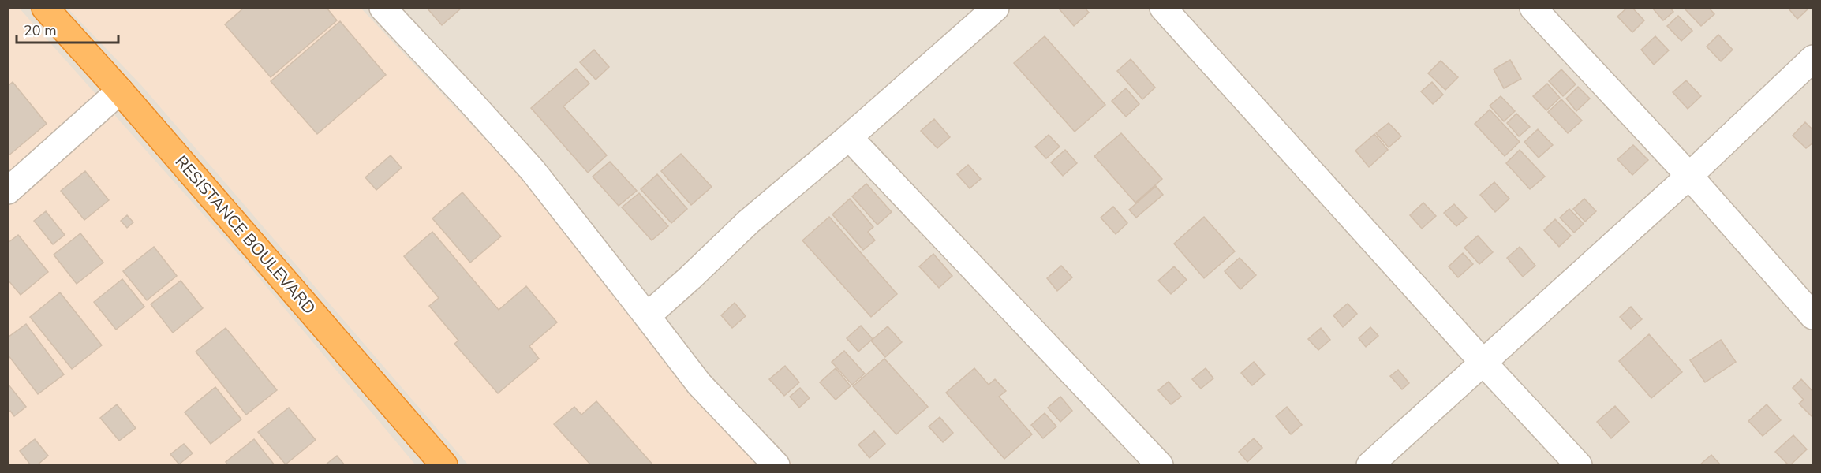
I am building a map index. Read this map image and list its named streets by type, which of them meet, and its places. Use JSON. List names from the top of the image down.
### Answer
{
  "streets": {
    "highway": ["RESISTANCE BOULEVARD"]
  },
  "scale_bar": "20 m"
}
